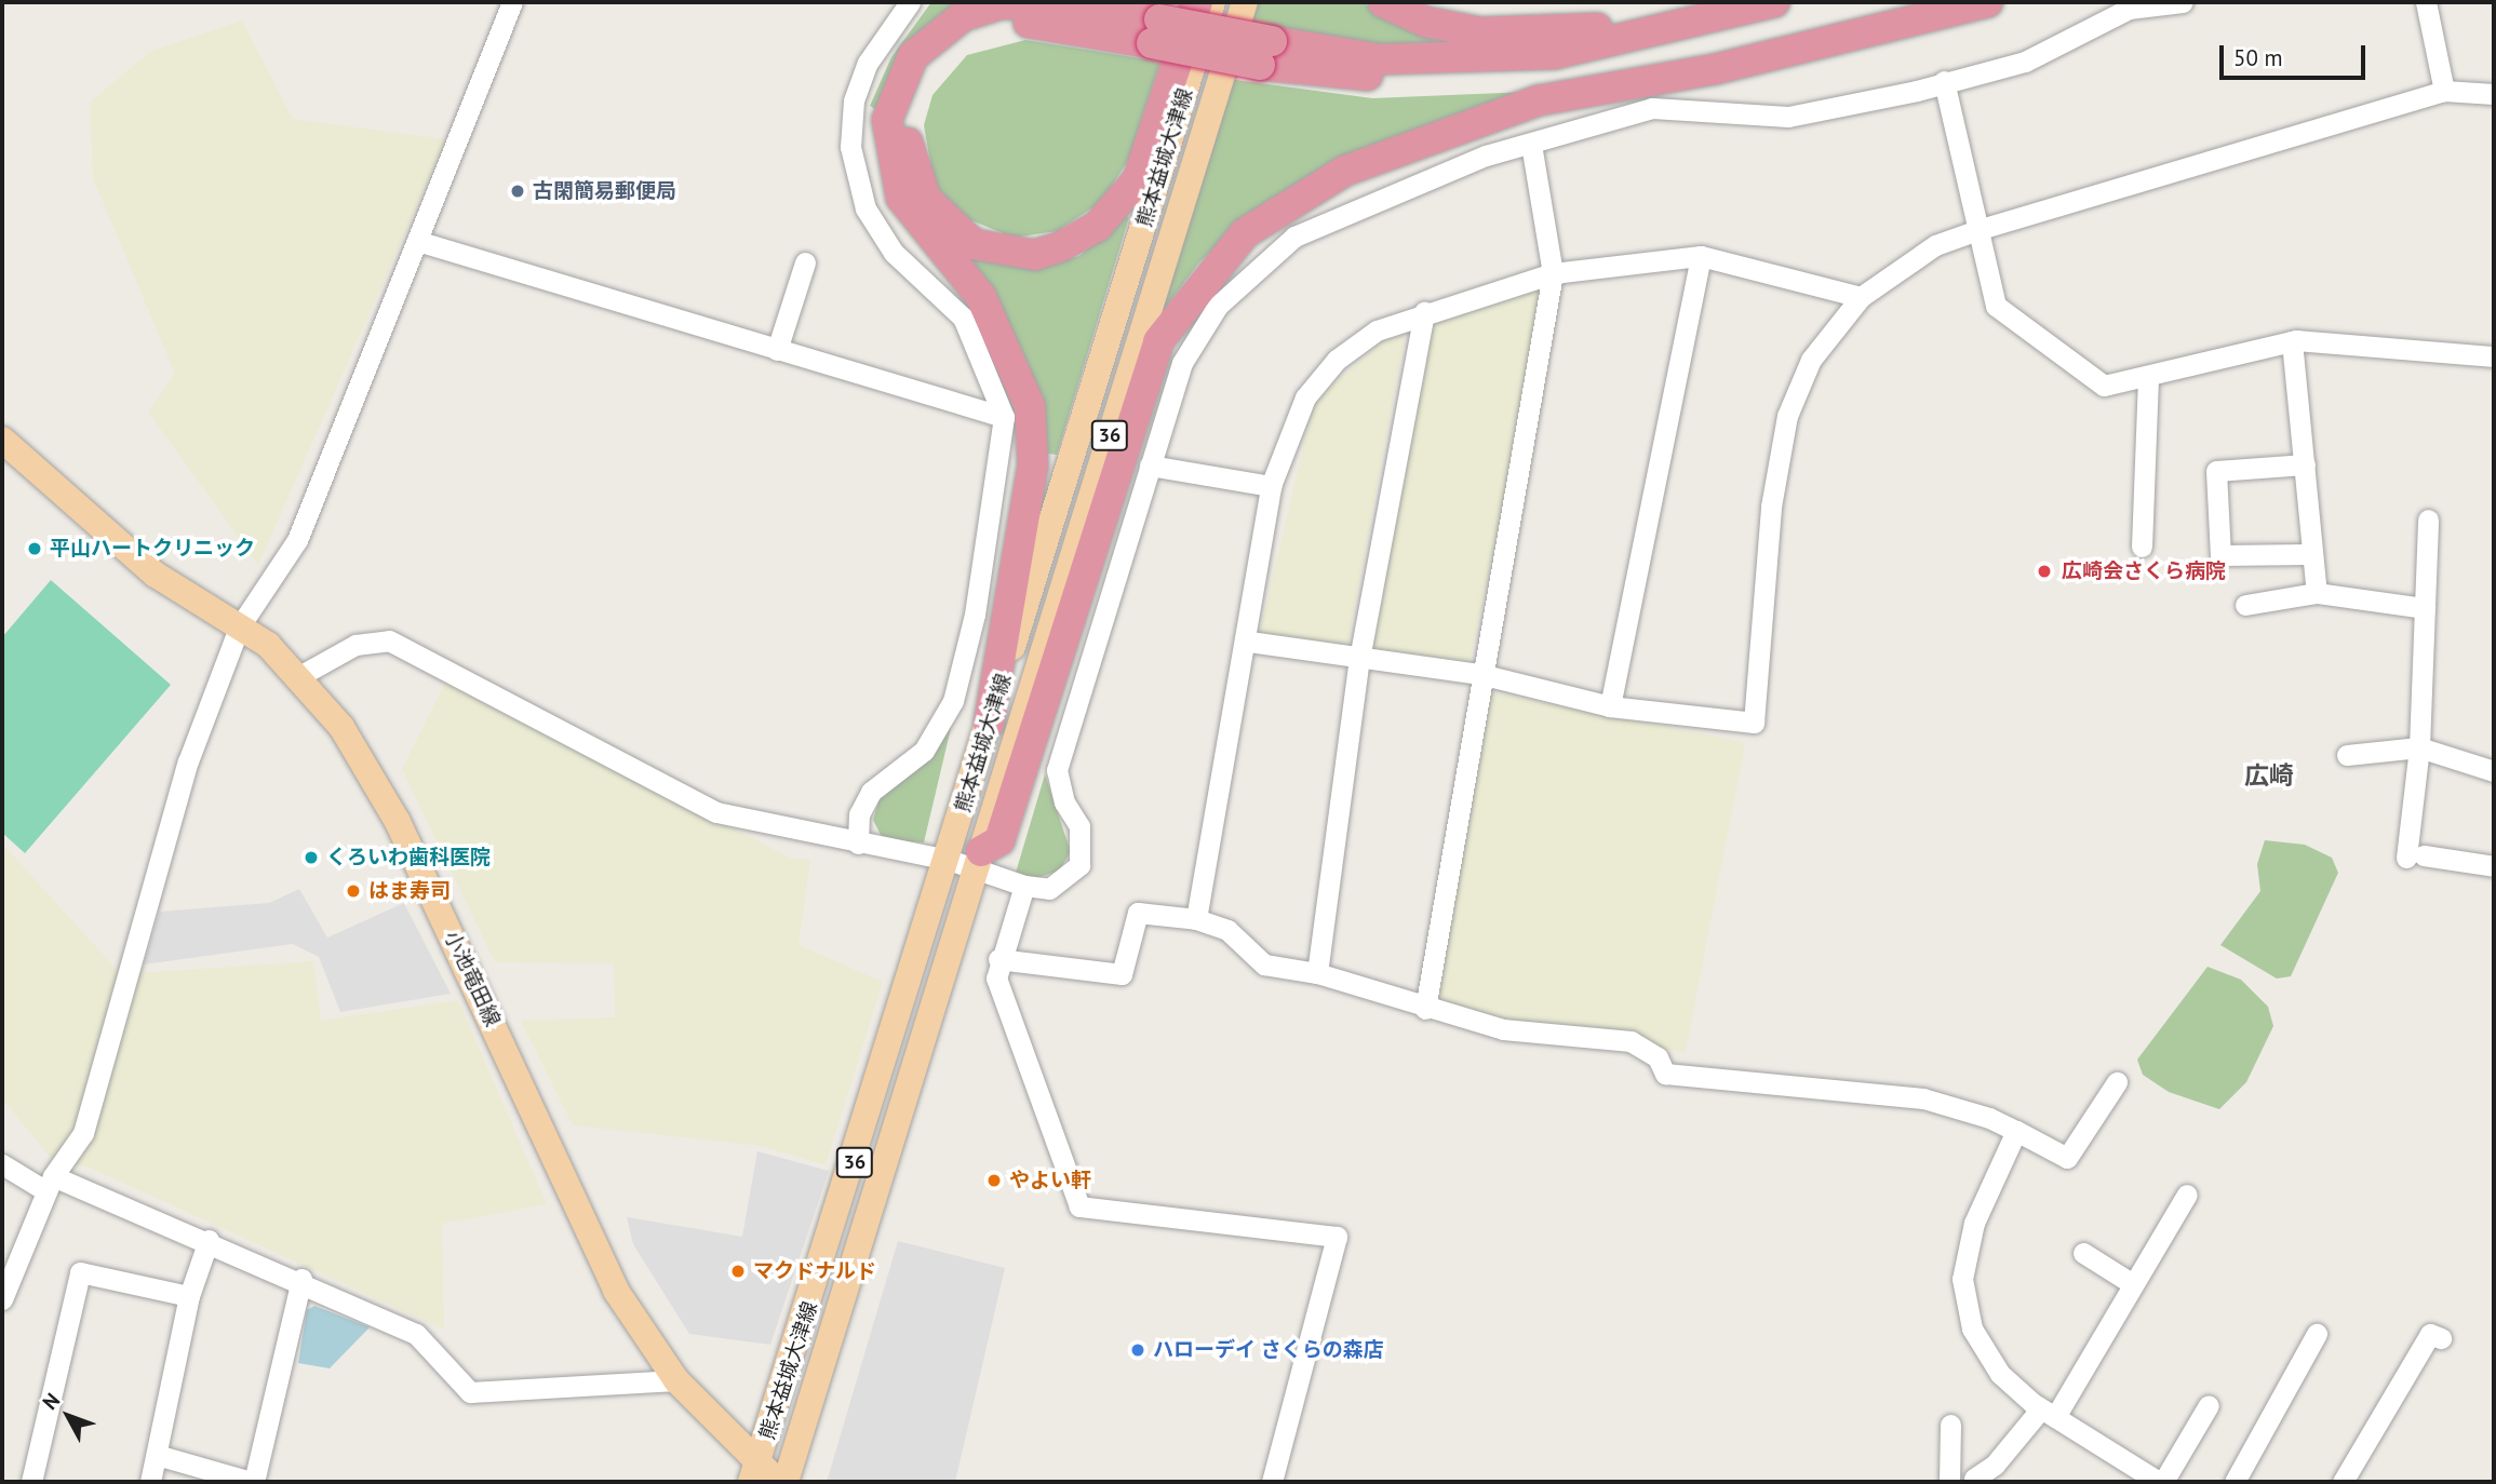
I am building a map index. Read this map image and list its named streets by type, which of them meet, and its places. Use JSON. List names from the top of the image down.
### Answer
{
  "streets": {
    "main road": ["熊本益城大津線", "36", "小池竜田線"]
  },
  "crossings": [
    ["熊本益城大津線", "小池竜田線"]
  ],
  "districts": ["広崎"],
  "places": [
    "古閑簡易郵便局",
    "平山ハートクリニック",
    "広崎会さくら病院",
    "くろいわ歯科医院",
    "はま寿司",
    "やよい軒",
    "マクドナルド",
    "ハローデイ さくらの森店"
  ],
  "scale_bar": "50 m",
  "north": "top left"
}
